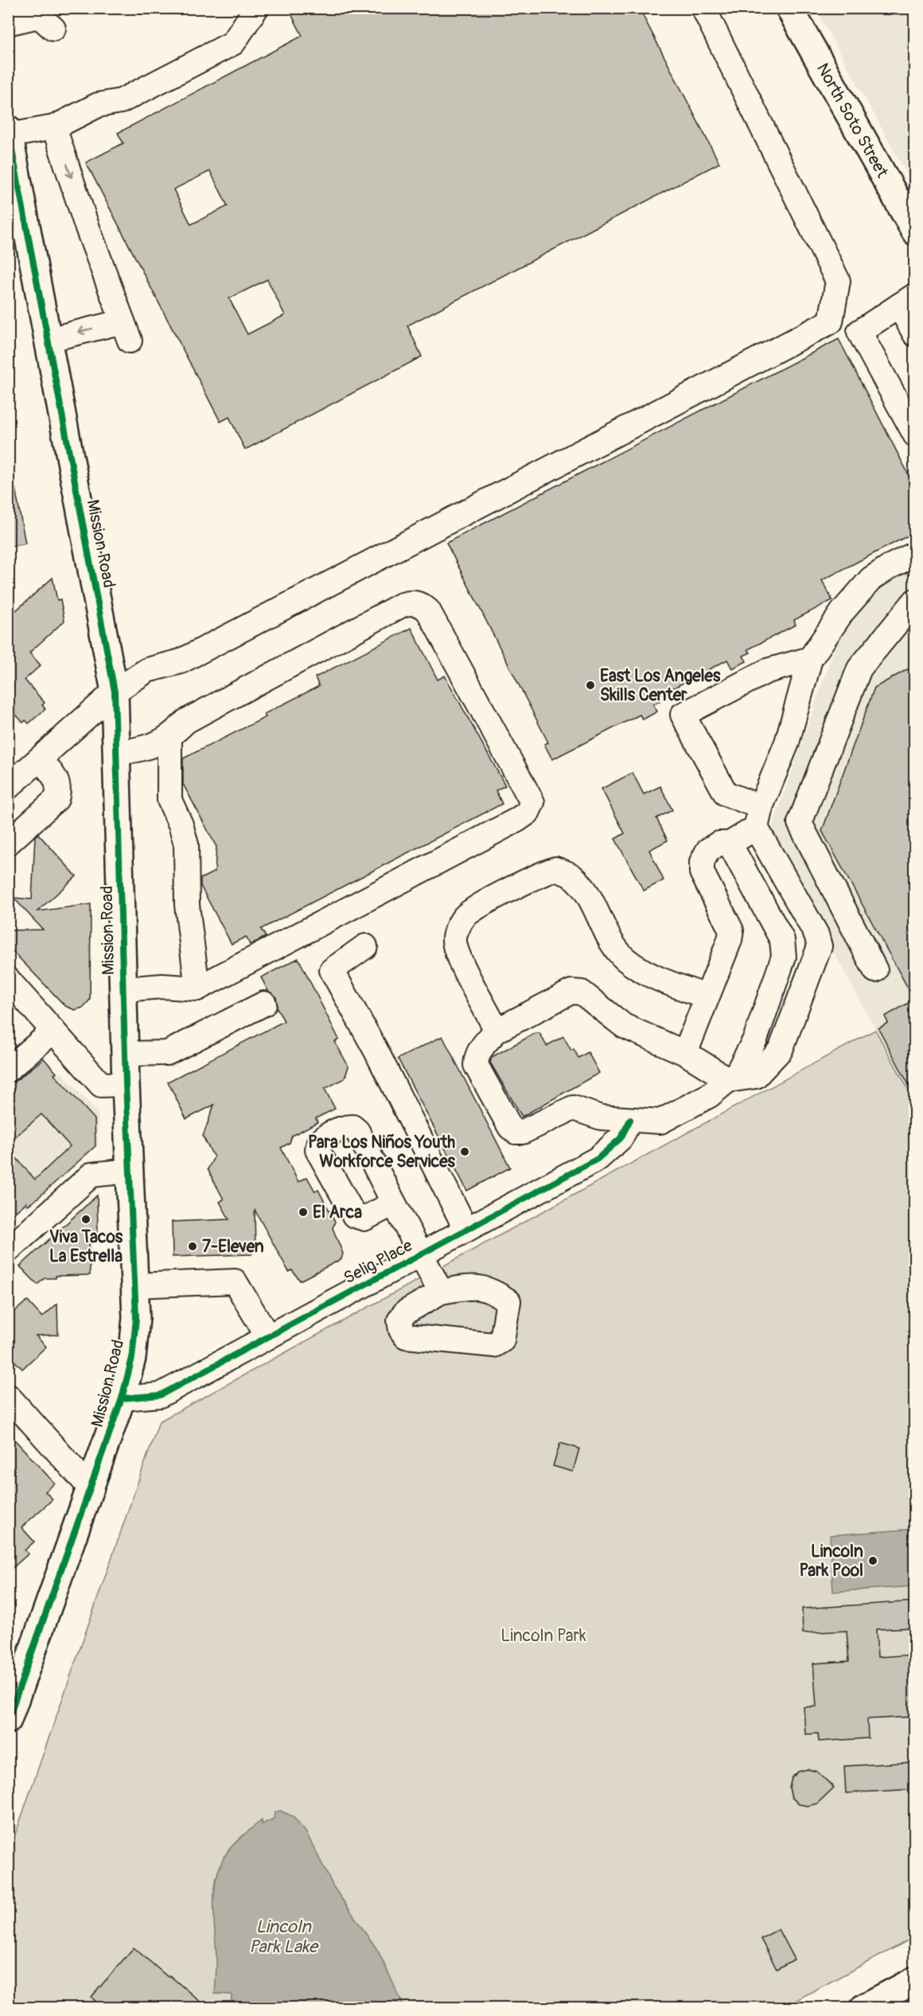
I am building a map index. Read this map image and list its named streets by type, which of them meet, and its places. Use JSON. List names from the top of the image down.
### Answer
{
  "streets": {
    "main road": ["North Soto Street", "Mission Road"],
    "street": ["Selig Place"]
  },
  "crossings": [
    ["Mission Road", "Selig Place"]
  ],
  "water": ["Lincoln Park Lake"],
  "parks": ["Lincoln Park"],
  "places": [
    "East Los Angeles Skills Center",
    "Para Los Niños Youth Workforce Services",
    "El Arca",
    "Viva Tacos La Estrella",
    "7-Eleven",
    "Lincoln Park Pool"
  ]
}
